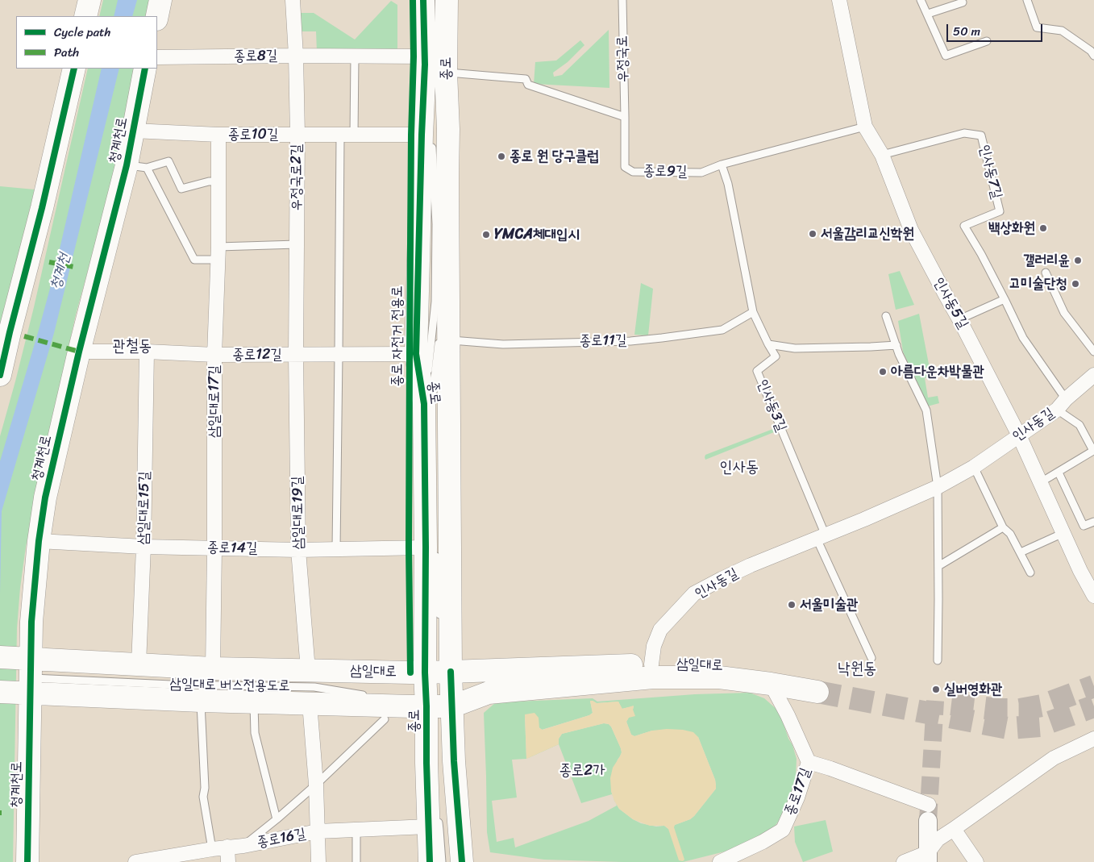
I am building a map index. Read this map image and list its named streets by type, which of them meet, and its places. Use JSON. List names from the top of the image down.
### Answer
{
  "streets": {
    "main road": ["종로", "청계천로", "삼일대로"],
    "street": [
      "종로8길",
      "종로10길",
      "우정국로2길",
      "인사동5길",
      "종로12길",
      "삼일대로17길",
      "인사동길",
      "삼일대로15길",
      "삼일대로19길",
      "종로14길",
      "종로17길",
      "종로16길"
    ],
    "lane": [
      "우정국로",
      "종로9길",
      "인사동7길",
      "종로11길",
      "인사동3길",
      "삼일대로 버스전용도로"
    ],
    "cycle path": ["종로 자전거 전용로"]
  },
  "crossings": [
    ["종로8길", "종로"],
    ["종로8길", "우정국로2길"],
    ["우정국로", "종로9길"],
    ["종로", "종로10길"],
    ["종로", "종로11길"],
    ["종로", "종로12길"],
    ["종로", "종로14길"],
    ["종로", "삼일대로"],
    ["종로", "삼일대로 버스전용도로"],
    ["종로", "종로16길"],
    ["종로10길", "청계천로"],
    ["종로10길", "우정국로2길"],
    ["종로10길", "삼일대로17길"],
    ["청계천로", "종로12길"],
    ["청계천로", "종로14길"],
    ["청계천로", "삼일대로"],
    ["청계천로", "삼일대로 버스전용도로"],
    ["종로9길", "인사동5길"],
    ["종로9길", "인사동3길"],
    ["인사동7길", "인사동5길"],
    ["인사동7길", "인사동길"],
    ["우정국로2길", "종로12길"],
    ["우정국로2길", "삼일대로19길"],
    ["인사동5길", "인사동길"],
    ["종로11길", "인사동3길"],
    ["종로12길", "삼일대로17길"],
    ["종로12길", "삼일대로15길"],
    ["종로12길", "삼일대로19길"],
    ["삼일대로17길", "종로14길"],
    ["삼일대로17길", "삼일대로"],
    ["인사동3길", "인사동길"],
    ["인사동길", "삼일대로"],
    ["삼일대로15길", "종로14길"],
    ["삼일대로15길", "삼일대로"],
    ["삼일대로19길", "종로14길"],
    ["삼일대로19길", "삼일대로"],
    ["삼일대로", "삼일대로 버스전용도로"]
  ],
  "districts": [
    "관철동",
    "인사동",
    "낙원동",
    "종로2가"
  ],
  "water": ["청계천"],
  "places": [
    "종로 원 당구클럽",
    "백상화원",
    "서울감리교신학원",
    "YMCA체대입시",
    "갤러리윤",
    "고미술단청",
    "아름다운차박물관",
    "서울미술관",
    "실버영화관"
  ],
  "legend": ["Cycle path", "Path"],
  "scale_bar": "50 m"
}
